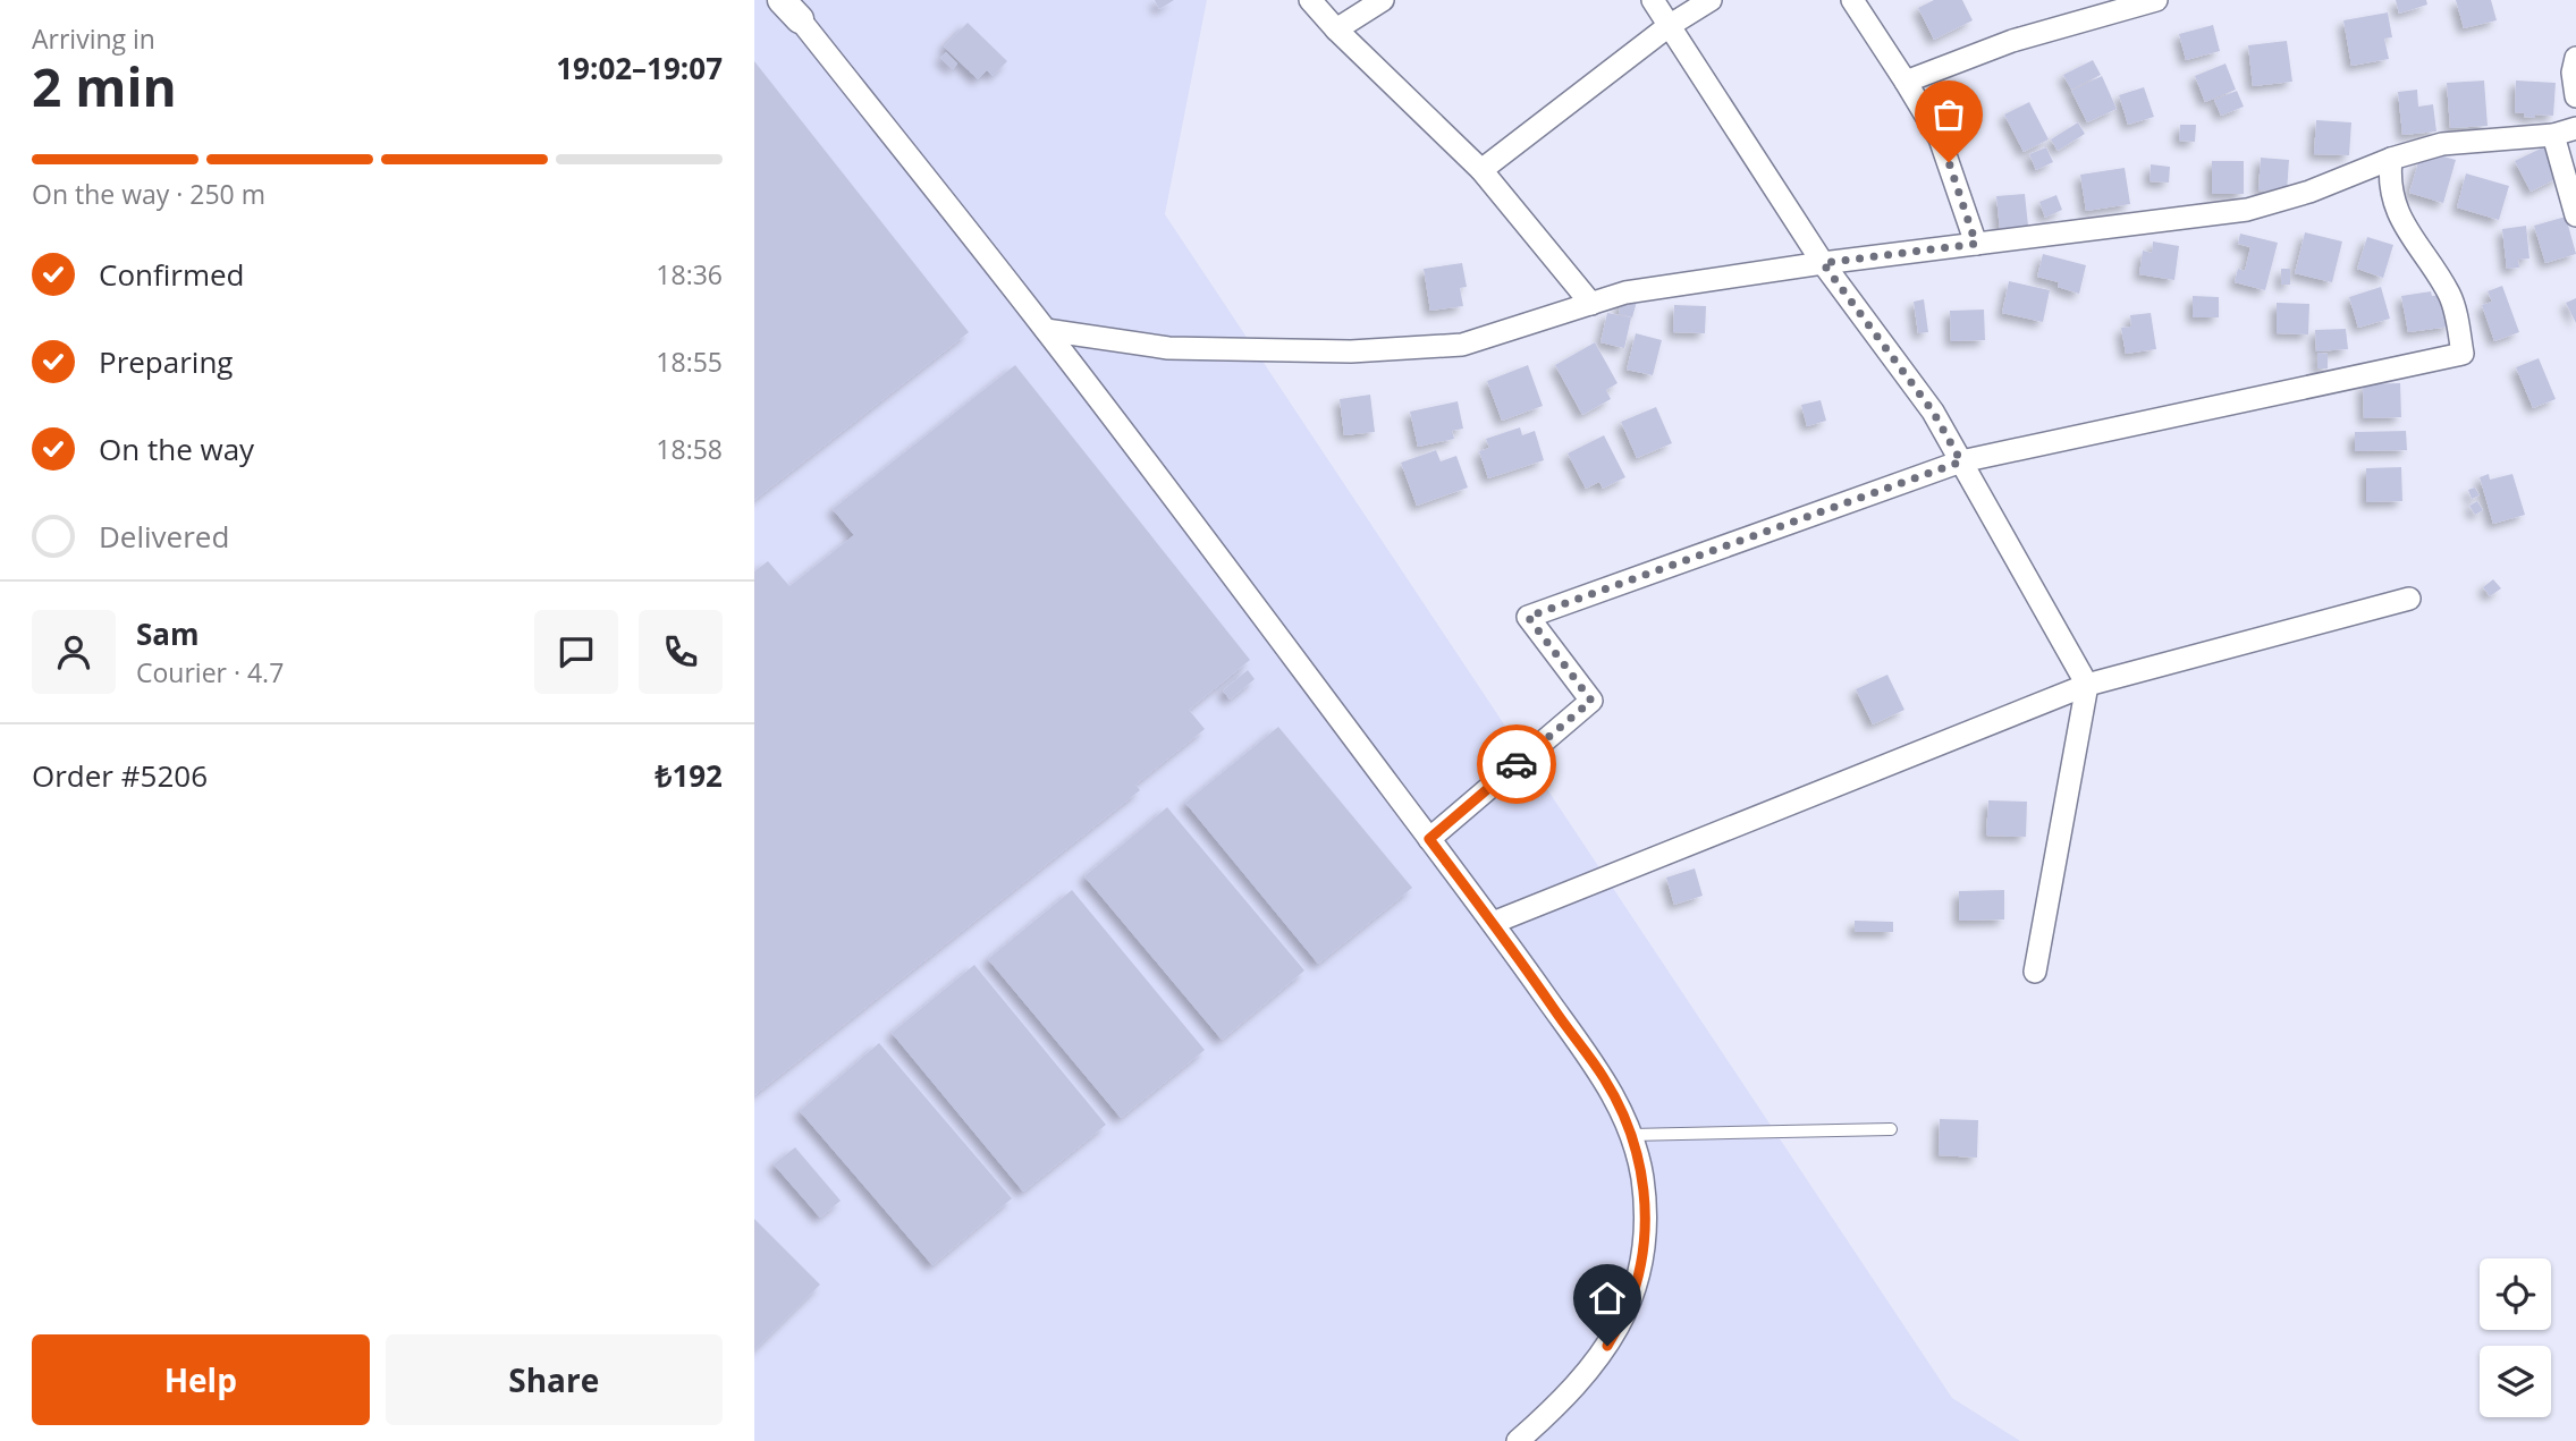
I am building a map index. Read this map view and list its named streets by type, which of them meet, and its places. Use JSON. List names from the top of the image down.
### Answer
{
  "page": {
    "heading": ["2 min", "Arriving in", "19:02–19:07"],
    "panel": [
      "Sam",
      "Courier · 4.7",
      "Order #5206",
      "₺192"
    ],
    "bar": "On the way · 250 m",
    "list": [
      ["Confirmed", "18:36"],
      ["Preparing", "18:55"],
      ["On the way", "18:58"],
      "Delivered"
    ],
    "buttons": ["Help", "Share"]
  }
}
